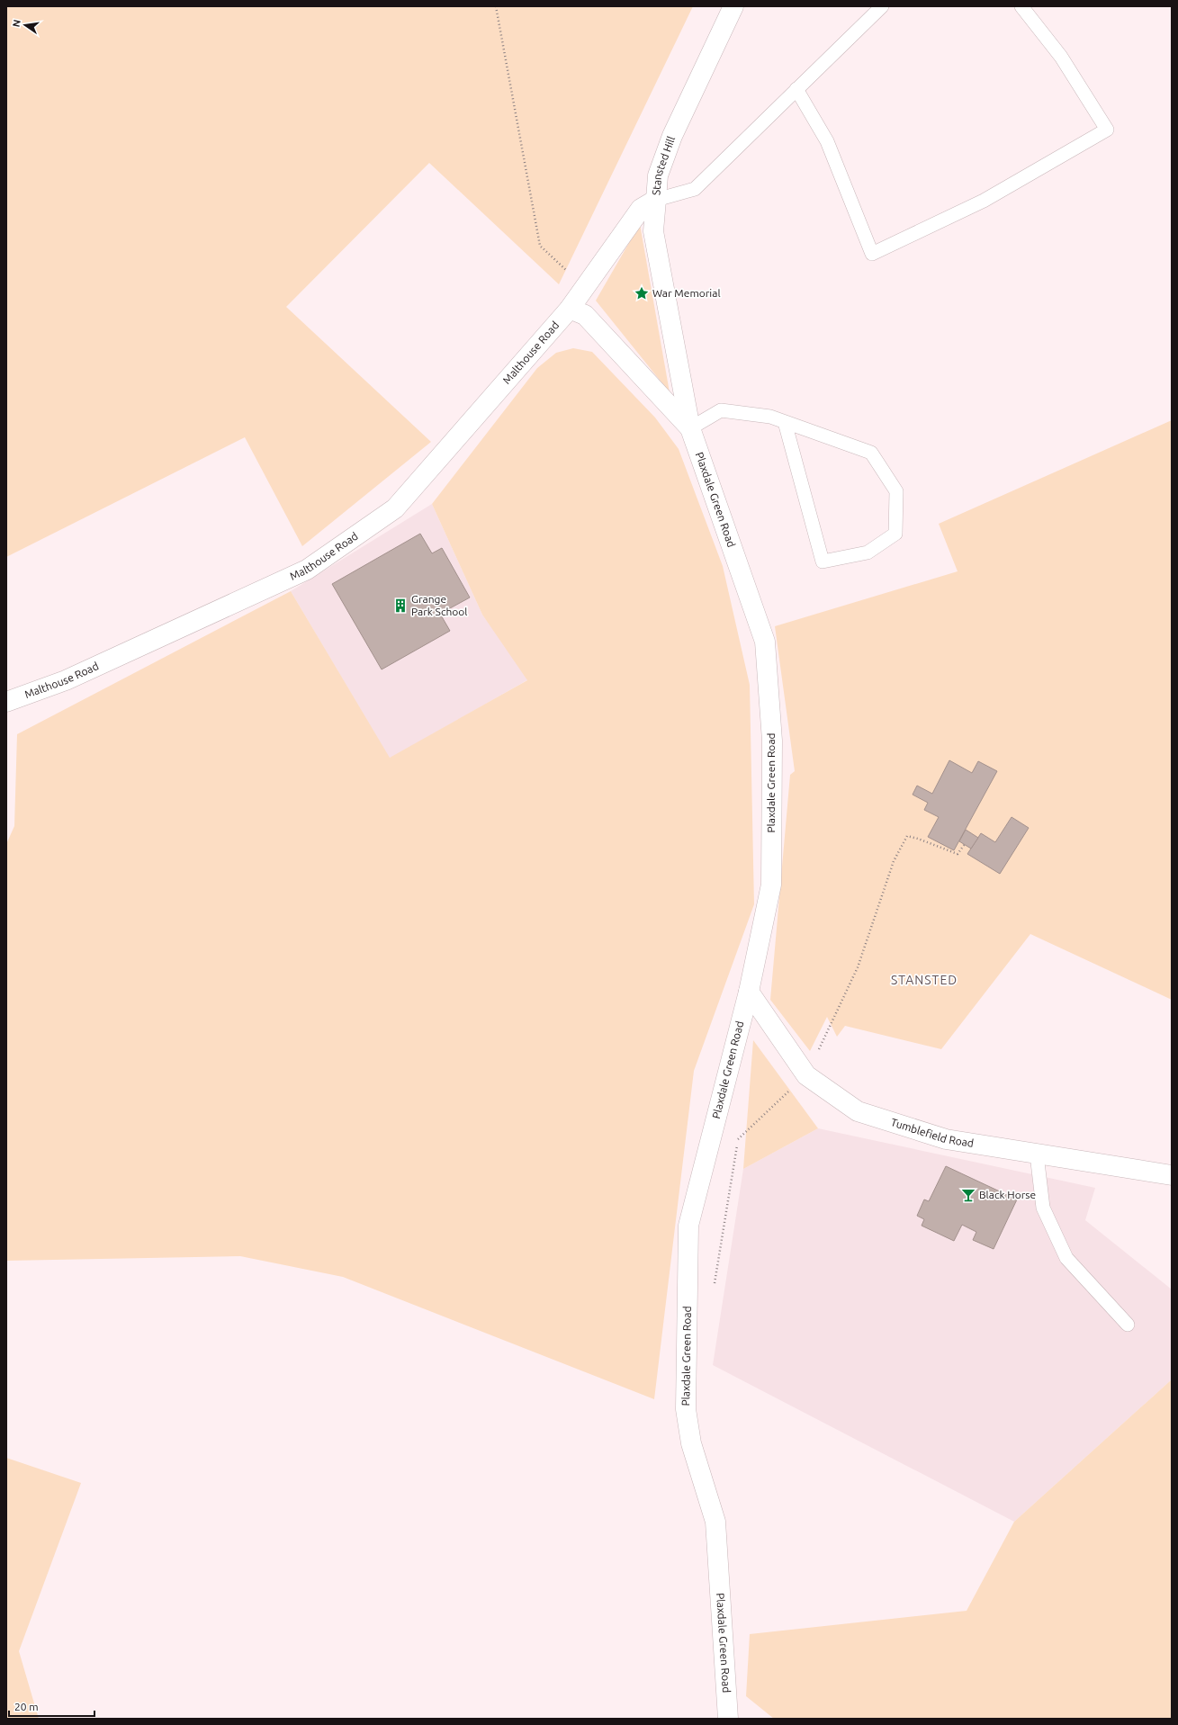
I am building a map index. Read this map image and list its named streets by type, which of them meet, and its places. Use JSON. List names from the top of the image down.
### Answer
{
  "streets": {
    "street": [
      "Stansted Hill",
      "Malthouse Road",
      "Plaxdale Green Road",
      "Tumblefield Road"
    ]
  },
  "crossings": [
    ["Stansted Hill", "Malthouse Road"],
    ["Stansted Hill", "Plaxdale Green Road"],
    ["Malthouse Road", "Plaxdale Green Road"],
    ["Plaxdale Green Road", "Tumblefield Road"]
  ],
  "districts": ["STANSTED"],
  "places": {
    "place": ["War Memorial"],
    "building": ["Grange Park School"],
    "bar": ["Black Horse"]
  },
  "scale_bar": "20 m",
  "north": "left"
}
